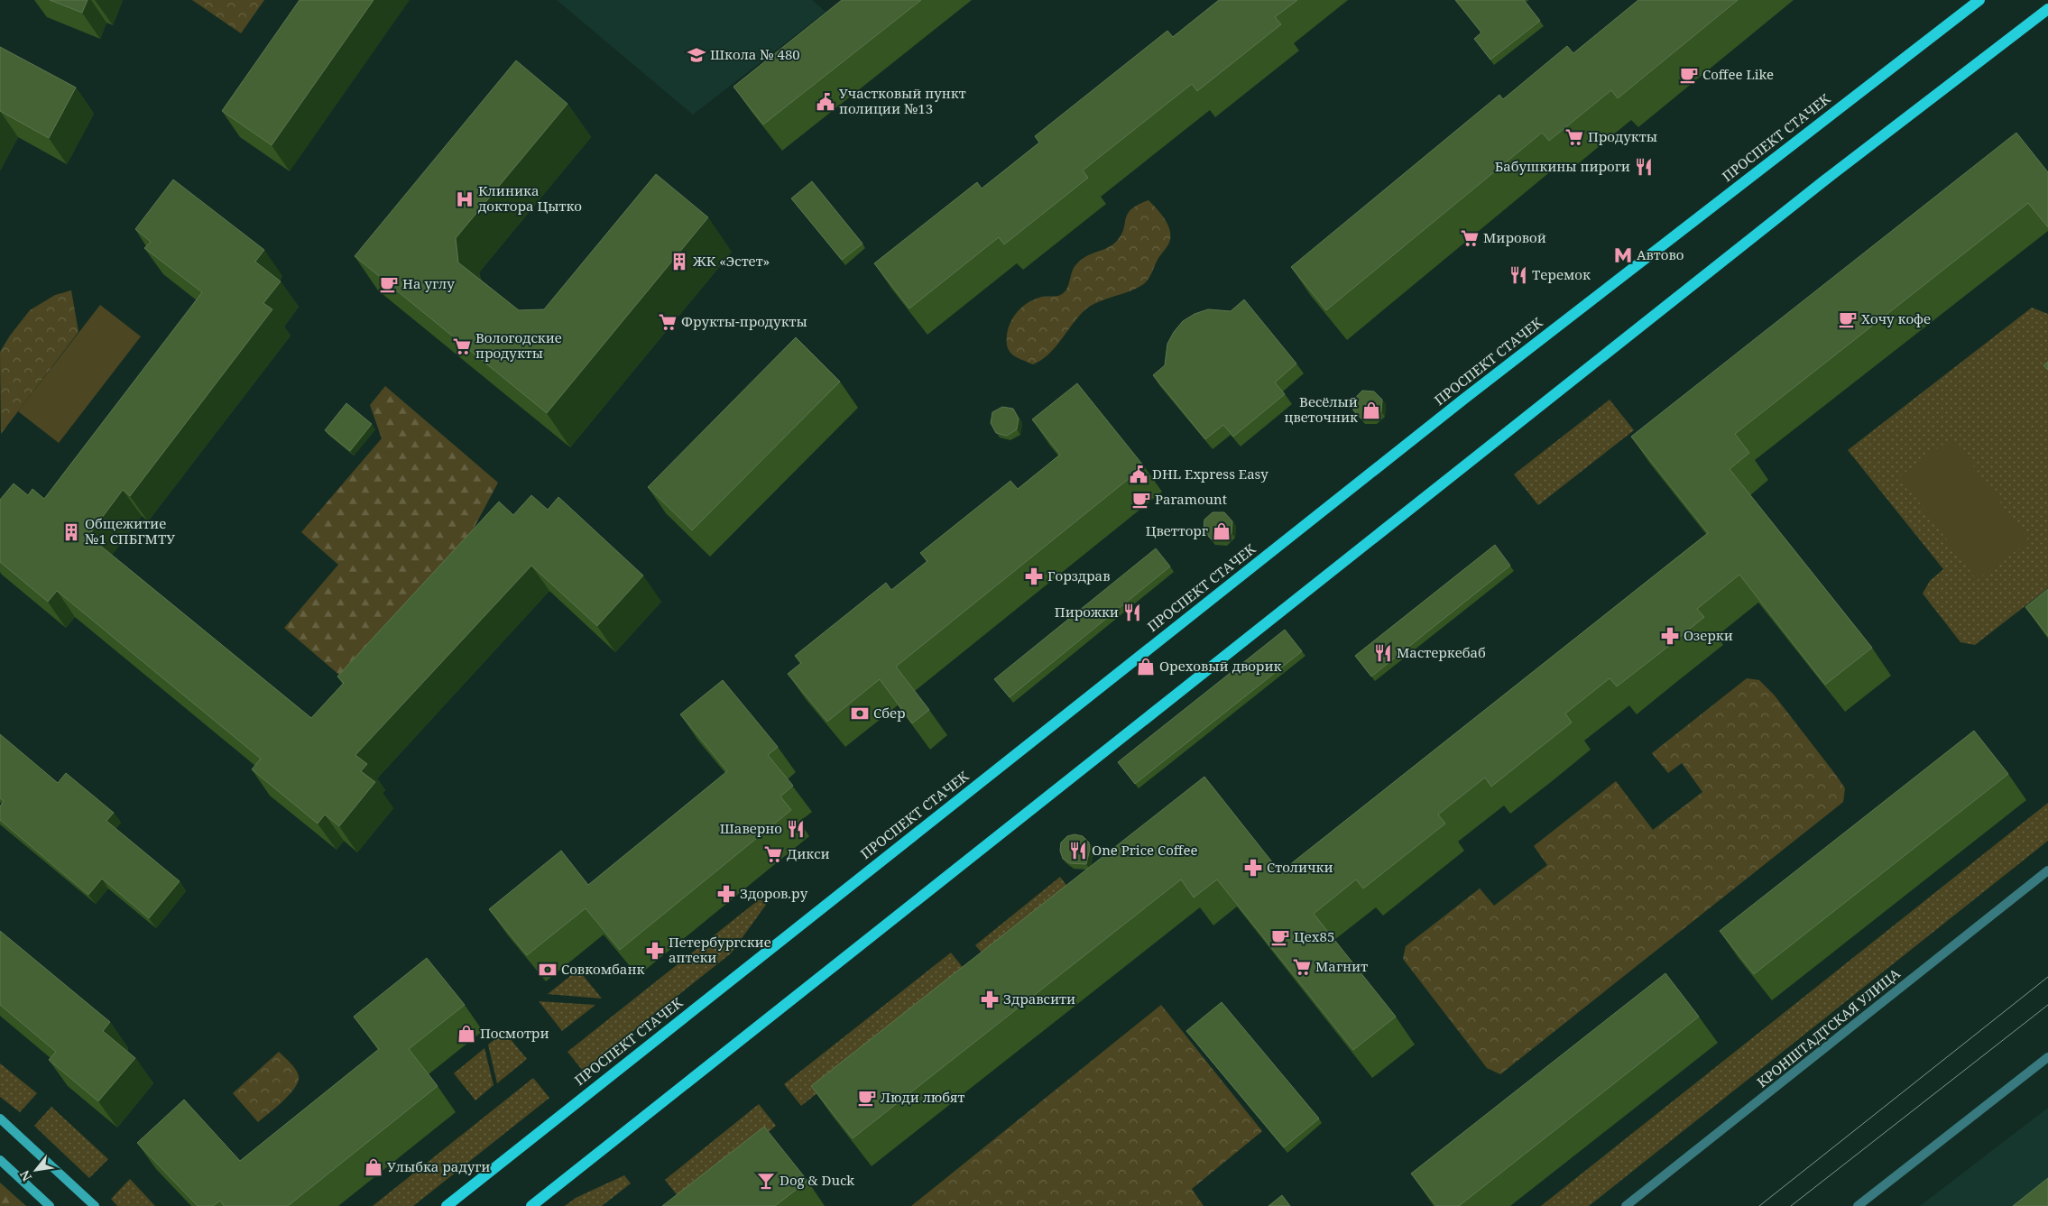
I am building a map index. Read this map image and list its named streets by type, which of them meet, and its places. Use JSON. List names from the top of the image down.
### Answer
{
  "streets": {
    "main road": ["ПРОСПЕКТ СТАЧЕК"],
    "street": ["КРОНШТАДТСКАЯ УЛИЦА"]
  },
  "places": {
    "school or university": ["Школа № 480"],
    "cafe": [
      "Coffee Like",
      "На углу",
      "Хочу кофе",
      "Paramount",
      "Цех85",
      "Люди любят"
    ],
    "public building": ["Участковый пункт полиции №13", "DHL Express Easy"],
    "supermarket": [
      "Продукты",
      "Мировой",
      "Фрукты-продукты",
      "Вологодские продукты",
      "Дикси",
      "Магнит"
    ],
    "restaurant": [
      "Бабушкины пироги",
      "Теремок",
      "Пирожки",
      "Мастеркебаб",
      "Шаверно",
      "One Price Coffee"
    ],
    "hospital": ["Клиника доктора Цытко"],
    "metro station": ["Автово"],
    "building": ["ЖК «Эстет»", "Общежитие №1 СПБГМТУ"],
    "shop": [
      "Весёлый цветочник",
      "Цветторг",
      "Ореховый дворик",
      "Посмотри",
      "Улыбка радуги"
    ],
    "pharmacy": [
      "Горздрав",
      "Озерки",
      "Столички",
      "Здоров.ру",
      "Петербургские аптеки",
      "Здравсити"
    ],
    "bank": ["Сбер", "Совкомбанк"],
    "bar": ["Dog & Duck"]
  },
  "north": "bottom left"
}
